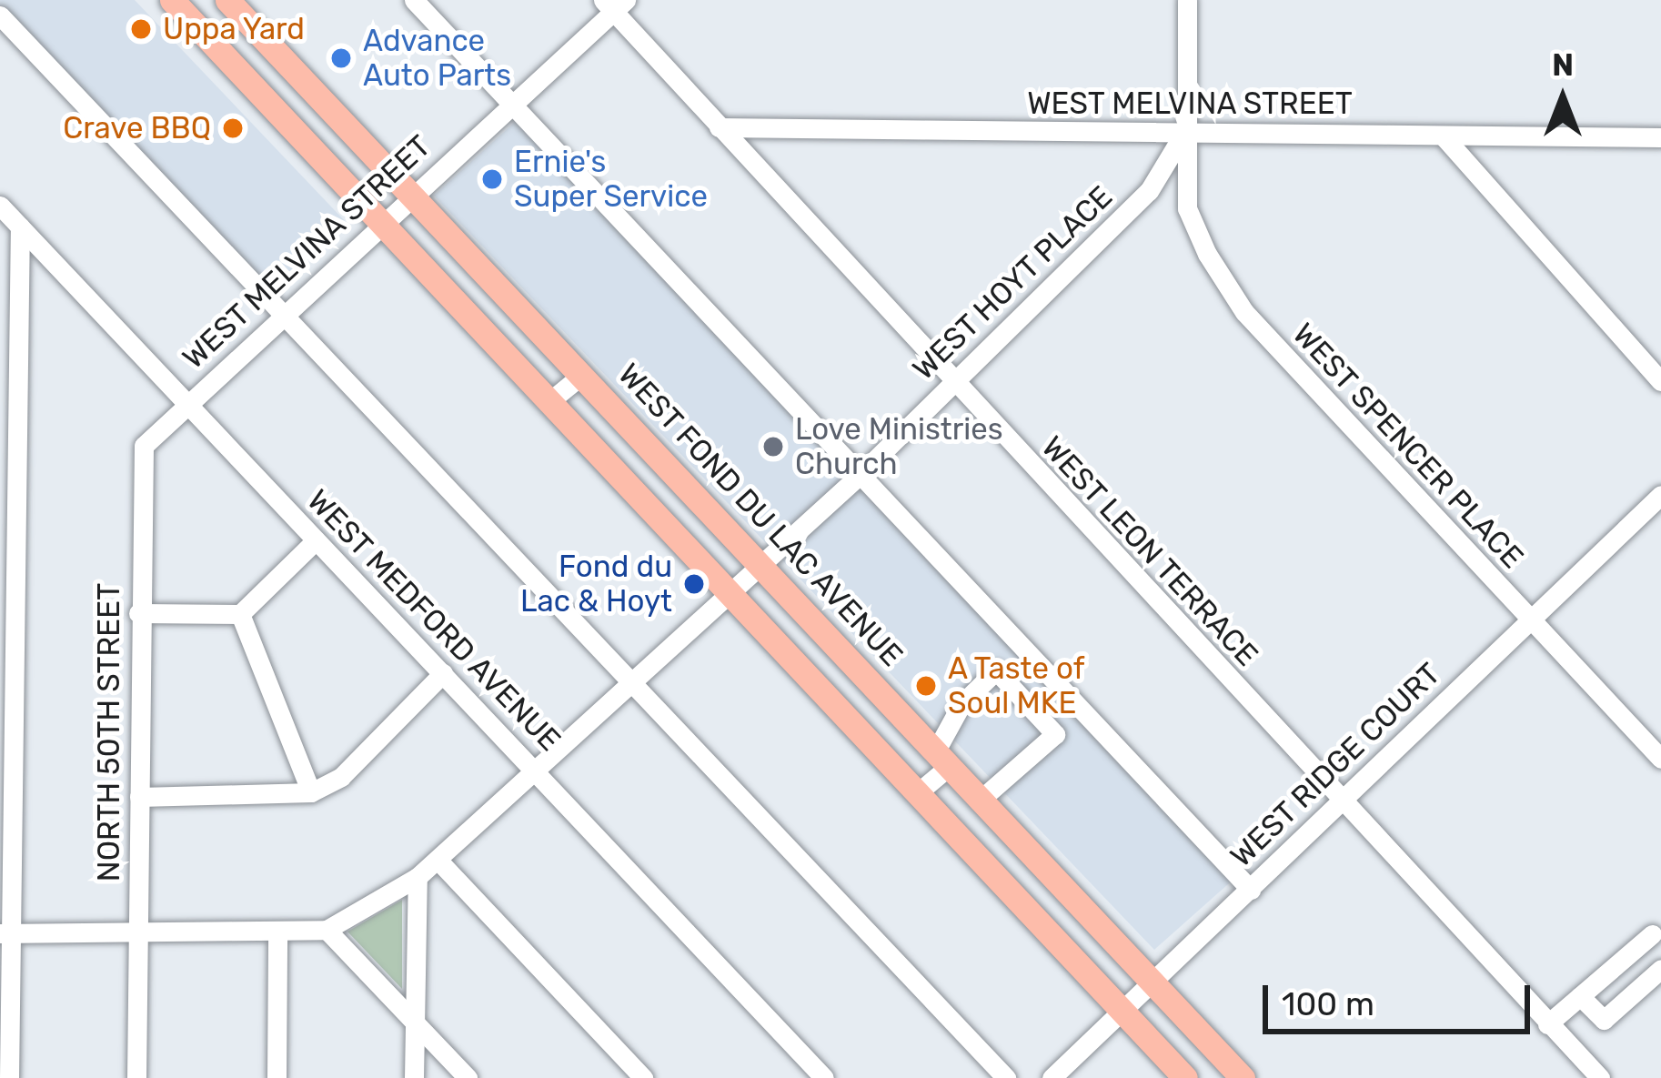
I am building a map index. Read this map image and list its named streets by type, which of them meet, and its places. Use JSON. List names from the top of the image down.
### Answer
{
  "streets": {
    "main road": ["WEST FOND DU LAC AVENUE"],
    "street": [
      "WEST MELVINA STREET",
      "WEST HOYT PLACE",
      "WEST SPENCER PLACE",
      "WEST LEON TERRACE",
      "WEST MEDFORD AVENUE",
      "NORTH 50TH STREET",
      "WEST RIDGE COURT"
    ]
  },
  "crossings": [
    ["WEST MELVINA STREET", "WEST HOYT PLACE"],
    ["WEST MELVINA STREET", "WEST SPENCER PLACE"],
    ["WEST MELVINA STREET", "WEST FOND DU LAC AVENUE"],
    ["WEST MELVINA STREET", "WEST LEON TERRACE"],
    ["WEST MELVINA STREET", "WEST MEDFORD AVENUE"],
    ["WEST MELVINA STREET", "NORTH 50TH STREET"],
    ["WEST HOYT PLACE", "WEST SPENCER PLACE"],
    ["WEST HOYT PLACE", "WEST FOND DU LAC AVENUE"],
    ["WEST HOYT PLACE", "WEST LEON TERRACE"],
    ["WEST HOYT PLACE", "WEST MEDFORD AVENUE"],
    ["WEST SPENCER PLACE", "WEST RIDGE COURT"],
    ["WEST FOND DU LAC AVENUE", "WEST RIDGE COURT"],
    ["WEST LEON TERRACE", "WEST RIDGE COURT"],
    ["WEST MEDFORD AVENUE", "NORTH 50TH STREET"]
  ],
  "places": [
    "Uppa Yard",
    "Advance Auto Parts",
    "Crave BBQ",
    "Ernie's Super Service",
    "Love Ministries Church",
    "Fond du Lac & Hoyt",
    "A Taste of Soul MKE"
  ],
  "scale_bar": "100 m",
  "north": "top"
}
